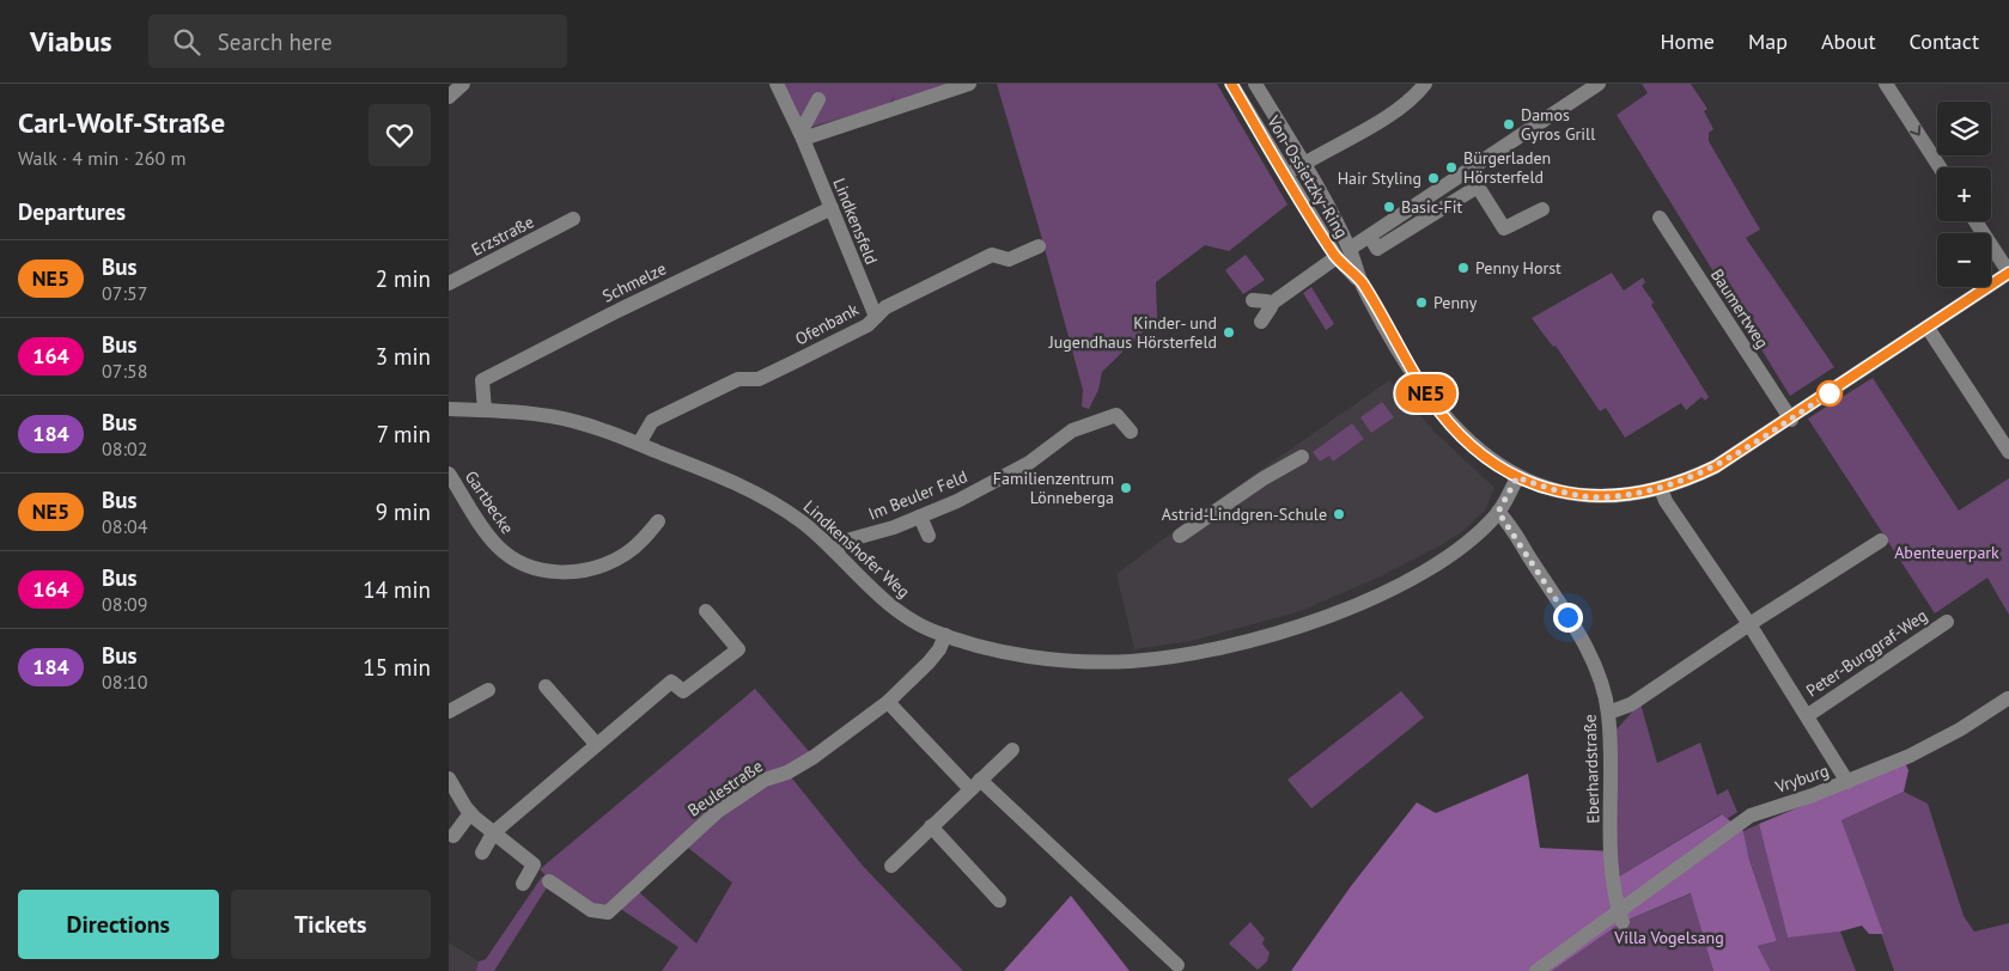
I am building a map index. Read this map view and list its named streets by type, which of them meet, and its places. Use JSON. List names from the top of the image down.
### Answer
{
  "streets": {
    "street": [
      "Von-Ossietzky-Ring",
      "Lindkensfeld",
      "Erzstraße",
      "Schmelze",
      "Baumertweg",
      "Ofenbank",
      "Im Beuler Feld",
      "Gartbecke",
      "Lindkenshofer Weg",
      "Peter-Burggraf-Weg",
      "Eberhardstraße",
      "Vryburg",
      "Beulestraße"
    ]
  },
  "crossings": [
    ["Von-Ossietzky-Ring", "Baumertweg"],
    ["Von-Ossietzky-Ring", "Lindkenshofer Weg"],
    ["Von-Ossietzky-Ring", "Peter-Burggraf-Weg"],
    ["Lindkensfeld", "Schmelze"],
    ["Lindkensfeld", "Ofenbank"],
    ["Schmelze", "Lindkenshofer Weg"],
    ["Ofenbank", "Lindkenshofer Weg"],
    ["Im Beuler Feld", "Lindkenshofer Weg"],
    ["Lindkenshofer Weg", "Eberhardstraße"],
    ["Lindkenshofer Weg", "Beulestraße"],
    ["Peter-Burggraf-Weg", "Vryburg"],
    ["Eberhardstraße", "Vryburg"]
  ],
  "parks": ["Abenteuerpark", "Villa Vogelsang"],
  "places": [
    "Damos Gyros Grill",
    "Bürgerladen Hörsterfeld",
    "Hair Styling",
    "Basic-Fit",
    "Penny Horst",
    "Penny",
    "Kinder- und Jugendhaus Hörsterfeld",
    "Familienzentrum Lönneberga",
    "Astrid-Lindgren-Schule"
  ],
  "lines": ["bus line NE5"],
  "page": {
    "header": "Viabus",
    "search": "Search here",
    "nav": [
      "Home",
      "Map",
      "About",
      "Contact"
    ],
    "heading": [
      ["Carl-Wolf-Straße", "Walk · 4 min · 260 m"],
      "Departures"
    ],
    "on_map": "NE5",
    "map_buttons": ["+", "−"],
    "list": [
      {
        "mark": "NE5",
        "name": "Bus",
        "note": "07:57",
        "value": "2 min"
      },
      {
        "mark": "164",
        "name": "Bus",
        "note": "07:58",
        "value": "3 min"
      },
      {
        "mark": "184",
        "name": "Bus",
        "note": "08:02",
        "value": "7 min"
      },
      {
        "mark": "NE5",
        "name": "Bus",
        "note": "08:04",
        "value": "9 min"
      },
      {
        "mark": "164",
        "name": "Bus",
        "note": "08:09",
        "value": "14 min"
      },
      {
        "mark": "184",
        "name": "Bus",
        "note": "08:10",
        "value": "15 min"
      }
    ],
    "buttons": ["Directions", "Tickets"]
  }
}
